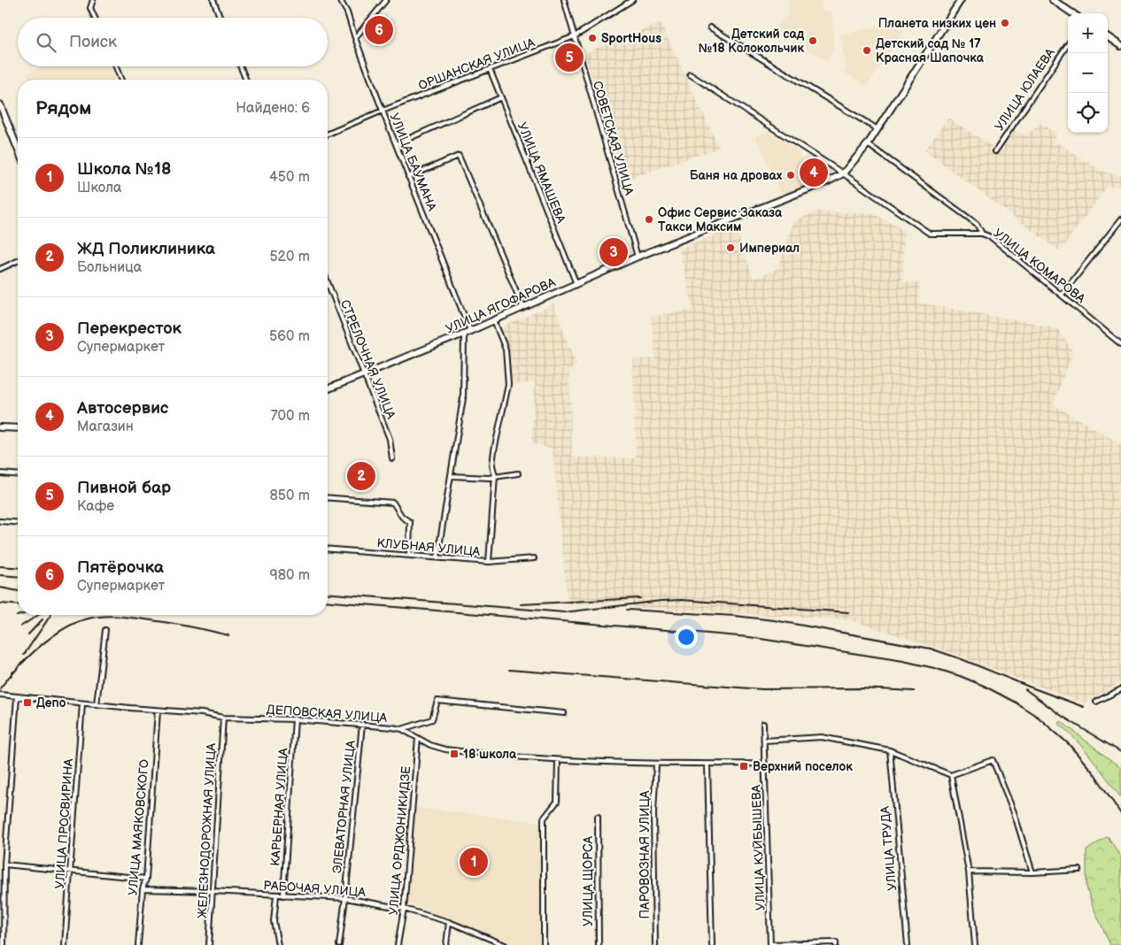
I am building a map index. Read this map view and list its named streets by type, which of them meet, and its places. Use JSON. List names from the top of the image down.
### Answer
{
  "streets": {
    "main road": ["УЛИЦА ЯГОФАРОВА"],
    "street": [
      "ОРШАНСКАЯ УЛИЦА",
      "УЛИЦА ЮЛАЕВА",
      "СОВЕТСКАЯ УЛИЦА",
      "УЛИЦА БАУМАНА",
      "УЛИЦА ЯМАШЕВА",
      "УЛИЦА КОМАРОВА",
      "СТРЕЛОЧНАЯ УЛИЦА",
      "КЛУБНАЯ УЛИЦА",
      "ДЕПОВСКАЯ УЛИЦА",
      "КАРЬЕРНАЯ УЛИЦА",
      "ЭЛЕВАТОРНАЯ УЛИЦА",
      "УЛИЦА ПРОСВИРИНА",
      "УЛИЦА МАЯКОВСКОГО",
      "ЖЕЛЕЗНОДОРОЖНАЯ УЛИЦА",
      "УЛИЦА ОРДЖОНИКИДЗЕ",
      "УЛИЦА КУЙБЫШЕВА",
      "УЛИЦА ТРУДА",
      "ПАРОВОЗНАЯ УЛИЦА",
      "УЛИЦА ЩОРСА",
      "РАБОЧАЯ УЛИЦА"
    ]
  },
  "crossings": [
    ["ОРШАНСКАЯ УЛИЦА", "СОВЕТСКАЯ УЛИЦА"],
    ["ОРШАНСКАЯ УЛИЦА", "УЛИЦА БАУМАНА"],
    ["ОРШАНСКАЯ УЛИЦА", "УЛИЦА ЯМАШЕВА"],
    ["СОВЕТСКАЯ УЛИЦА", "УЛИЦА ЯГОФАРОВА"],
    ["УЛИЦА БАУМАНА", "УЛИЦА ЯГОФАРОВА"],
    ["УЛИЦА ЯМАШЕВА", "УЛИЦА ЯГОФАРОВА"],
    ["УЛИЦА КОМАРОВА", "УЛИЦА ЯГОФАРОВА"],
    ["УЛИЦА ЯГОФАРОВА", "СТРЕЛОЧНАЯ УЛИЦА"],
    ["ДЕПОВСКАЯ УЛИЦА", "КАРЬЕРНАЯ УЛИЦА"],
    ["ДЕПОВСКАЯ УЛИЦА", "ЭЛЕВАТОРНАЯ УЛИЦА"],
    ["ДЕПОВСКАЯ УЛИЦА", "УЛИЦА ПРОСВИРИНА"],
    ["ДЕПОВСКАЯ УЛИЦА", "УЛИЦА МАЯКОВСКОГО"],
    ["ДЕПОВСКАЯ УЛИЦА", "ЖЕЛЕЗНОДОРОЖНАЯ УЛИЦА"],
    ["ДЕПОВСКАЯ УЛИЦА", "УЛИЦА ОРДЖОНИКИДЗЕ"],
    ["ДЕПОВСКАЯ УЛИЦА", "УЛИЦА КУЙБЫШЕВА"],
    ["ДЕПОВСКАЯ УЛИЦА", "ПАРОВОЗНАЯ УЛИЦА"],
    ["КАРЬЕРНАЯ УЛИЦА", "РАБОЧАЯ УЛИЦА"],
    ["ЭЛЕВАТОРНАЯ УЛИЦА", "РАБОЧАЯ УЛИЦА"],
    ["УЛИЦА МАЯКОВСКОГО", "РАБОЧАЯ УЛИЦА"],
    ["ЖЕЛЕЗНОДОРОЖНАЯ УЛИЦА", "РАБОЧАЯ УЛИЦА"],
    ["УЛИЦА ОРДЖОНИКИДЗЕ", "РАБОЧАЯ УЛИЦА"]
  ],
  "places": {
    "other": [
      "Планета низких цен",
      "SportHous",
      "Детский сад №18 Колокольчик",
      "Детский сад № 17 Красная Шапочка",
      "Баня на дровах",
      "Офис Сервис Заказа Такси Максим",
      "Империал"
    ],
    "transit": ["Депо", "18 школа", "Верхний поселок"]
  },
  "page": {
    "map_buttons": ["+", "−"],
    "pins": [
      "6",
      "5",
      "4",
      "3",
      "2",
      "1"
    ],
    "search": "Поиск",
    "heading": ["Рядом", "Найдено: 6"],
    "list": [
      {
        "mark": "1",
        "name": "Школа №18",
        "note": "Школа",
        "value": "450 m"
      },
      {
        "mark": "2",
        "name": "ЖД Поликлиника",
        "note": "Больница",
        "value": "520 m"
      },
      {
        "mark": "3",
        "name": "Перекресток",
        "note": "Супермаркет",
        "value": "560 m"
      },
      {
        "mark": "4",
        "name": "Автосервис",
        "note": "Магазин",
        "value": "700 m"
      },
      {
        "mark": "5",
        "name": "Пивной бар",
        "note": "Кафе",
        "value": "850 m"
      },
      {
        "mark": "6",
        "name": "Пятёрочка",
        "note": "Супермаркет",
        "value": "980 m"
      }
    ]
  }
}
